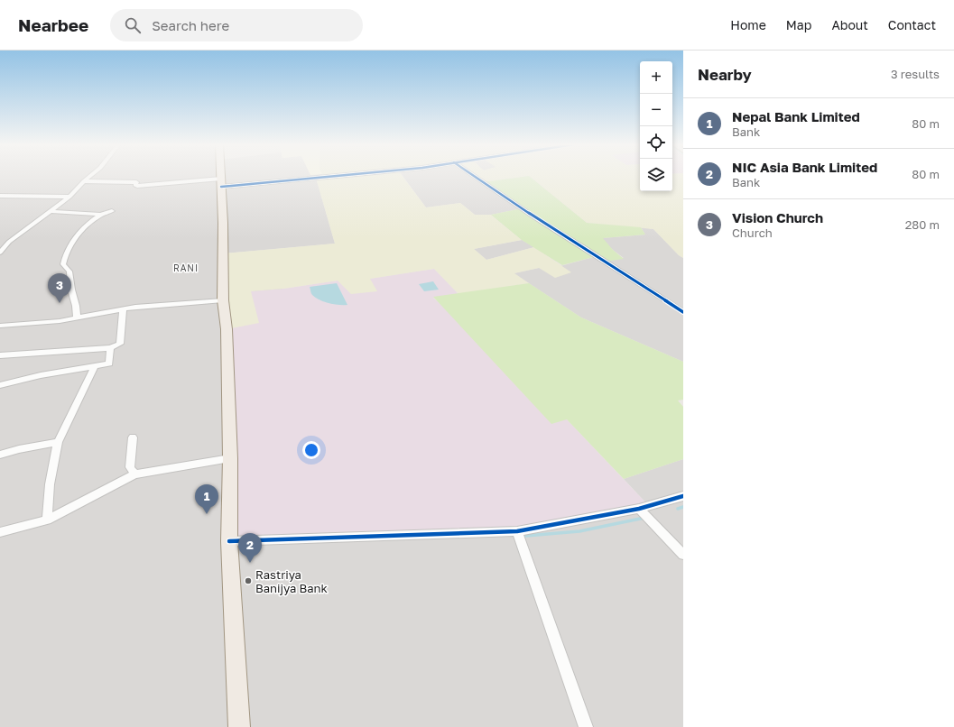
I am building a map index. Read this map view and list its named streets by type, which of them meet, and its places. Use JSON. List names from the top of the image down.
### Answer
{
  "districts": ["RANI"],
  "places": ["Rastriya Banijya Bank"],
  "page": {
    "header": "Nearbee",
    "search": "Search here",
    "nav": [
      "Home",
      "Map",
      "About",
      "Contact"
    ],
    "heading": ["Nearby", "3 results"],
    "map_buttons": ["+", "−"],
    "list": [
      {
        "mark": "1",
        "name": "Nepal Bank Limited",
        "note": "Bank",
        "value": "80 m"
      },
      {
        "mark": "2",
        "name": "NIC Asia Bank Limited",
        "note": "Bank",
        "value": "80 m"
      },
      {
        "mark": "3",
        "name": "Vision Church",
        "note": "Church",
        "value": "280 m"
      }
    ],
    "pins": ["3", "1", "2"]
  }
}
